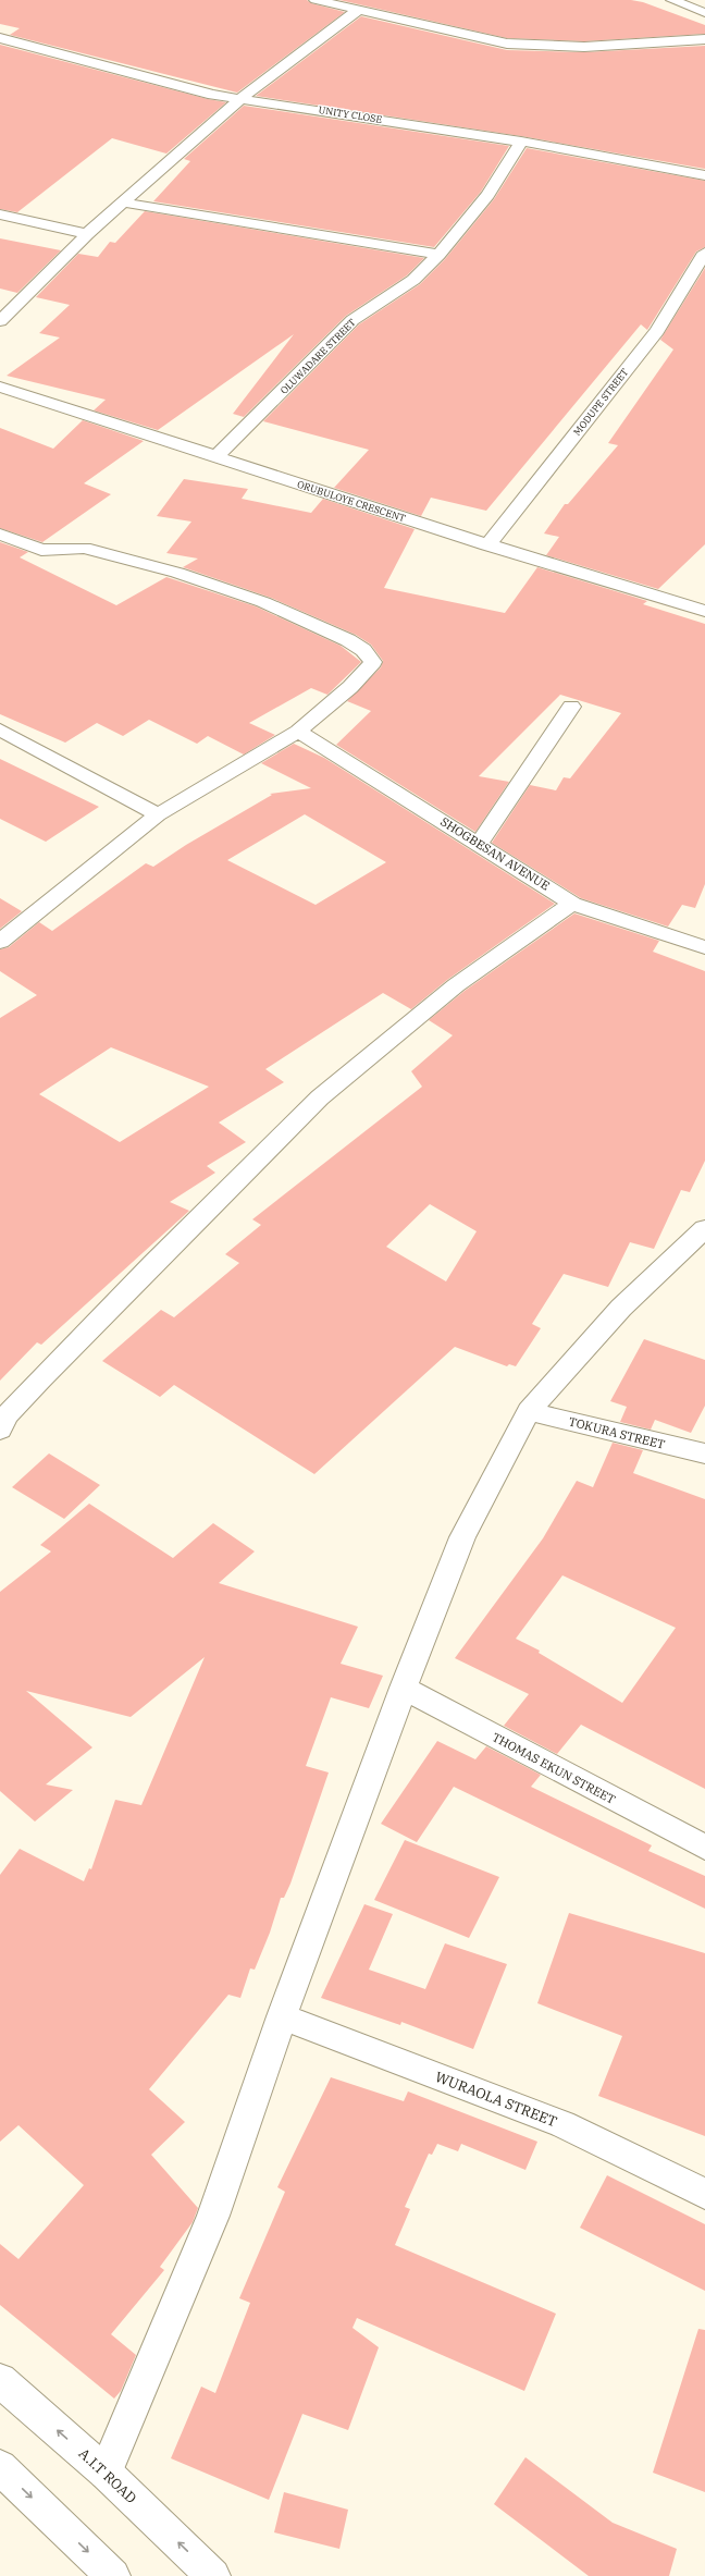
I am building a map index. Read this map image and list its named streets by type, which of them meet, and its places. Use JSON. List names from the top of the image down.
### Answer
{
  "streets": {
    "street": [
      "UNITY CLOSE",
      "OLUWADARE STREET",
      "MODUPE STREET",
      "ORUBULOYE CRESCENT",
      "SHOGBESAN AVENUE",
      "TOKURA STREET",
      "THOMAS EKUN STREET",
      "WURAOLA STREET",
      "A.I.T ROAD"
    ]
  },
  "crossings": [
    ["UNITY CLOSE", "OLUWADARE STREET"],
    ["OLUWADARE STREET", "ORUBULOYE CRESCENT"],
    ["MODUPE STREET", "ORUBULOYE CRESCENT"]
  ]
}
